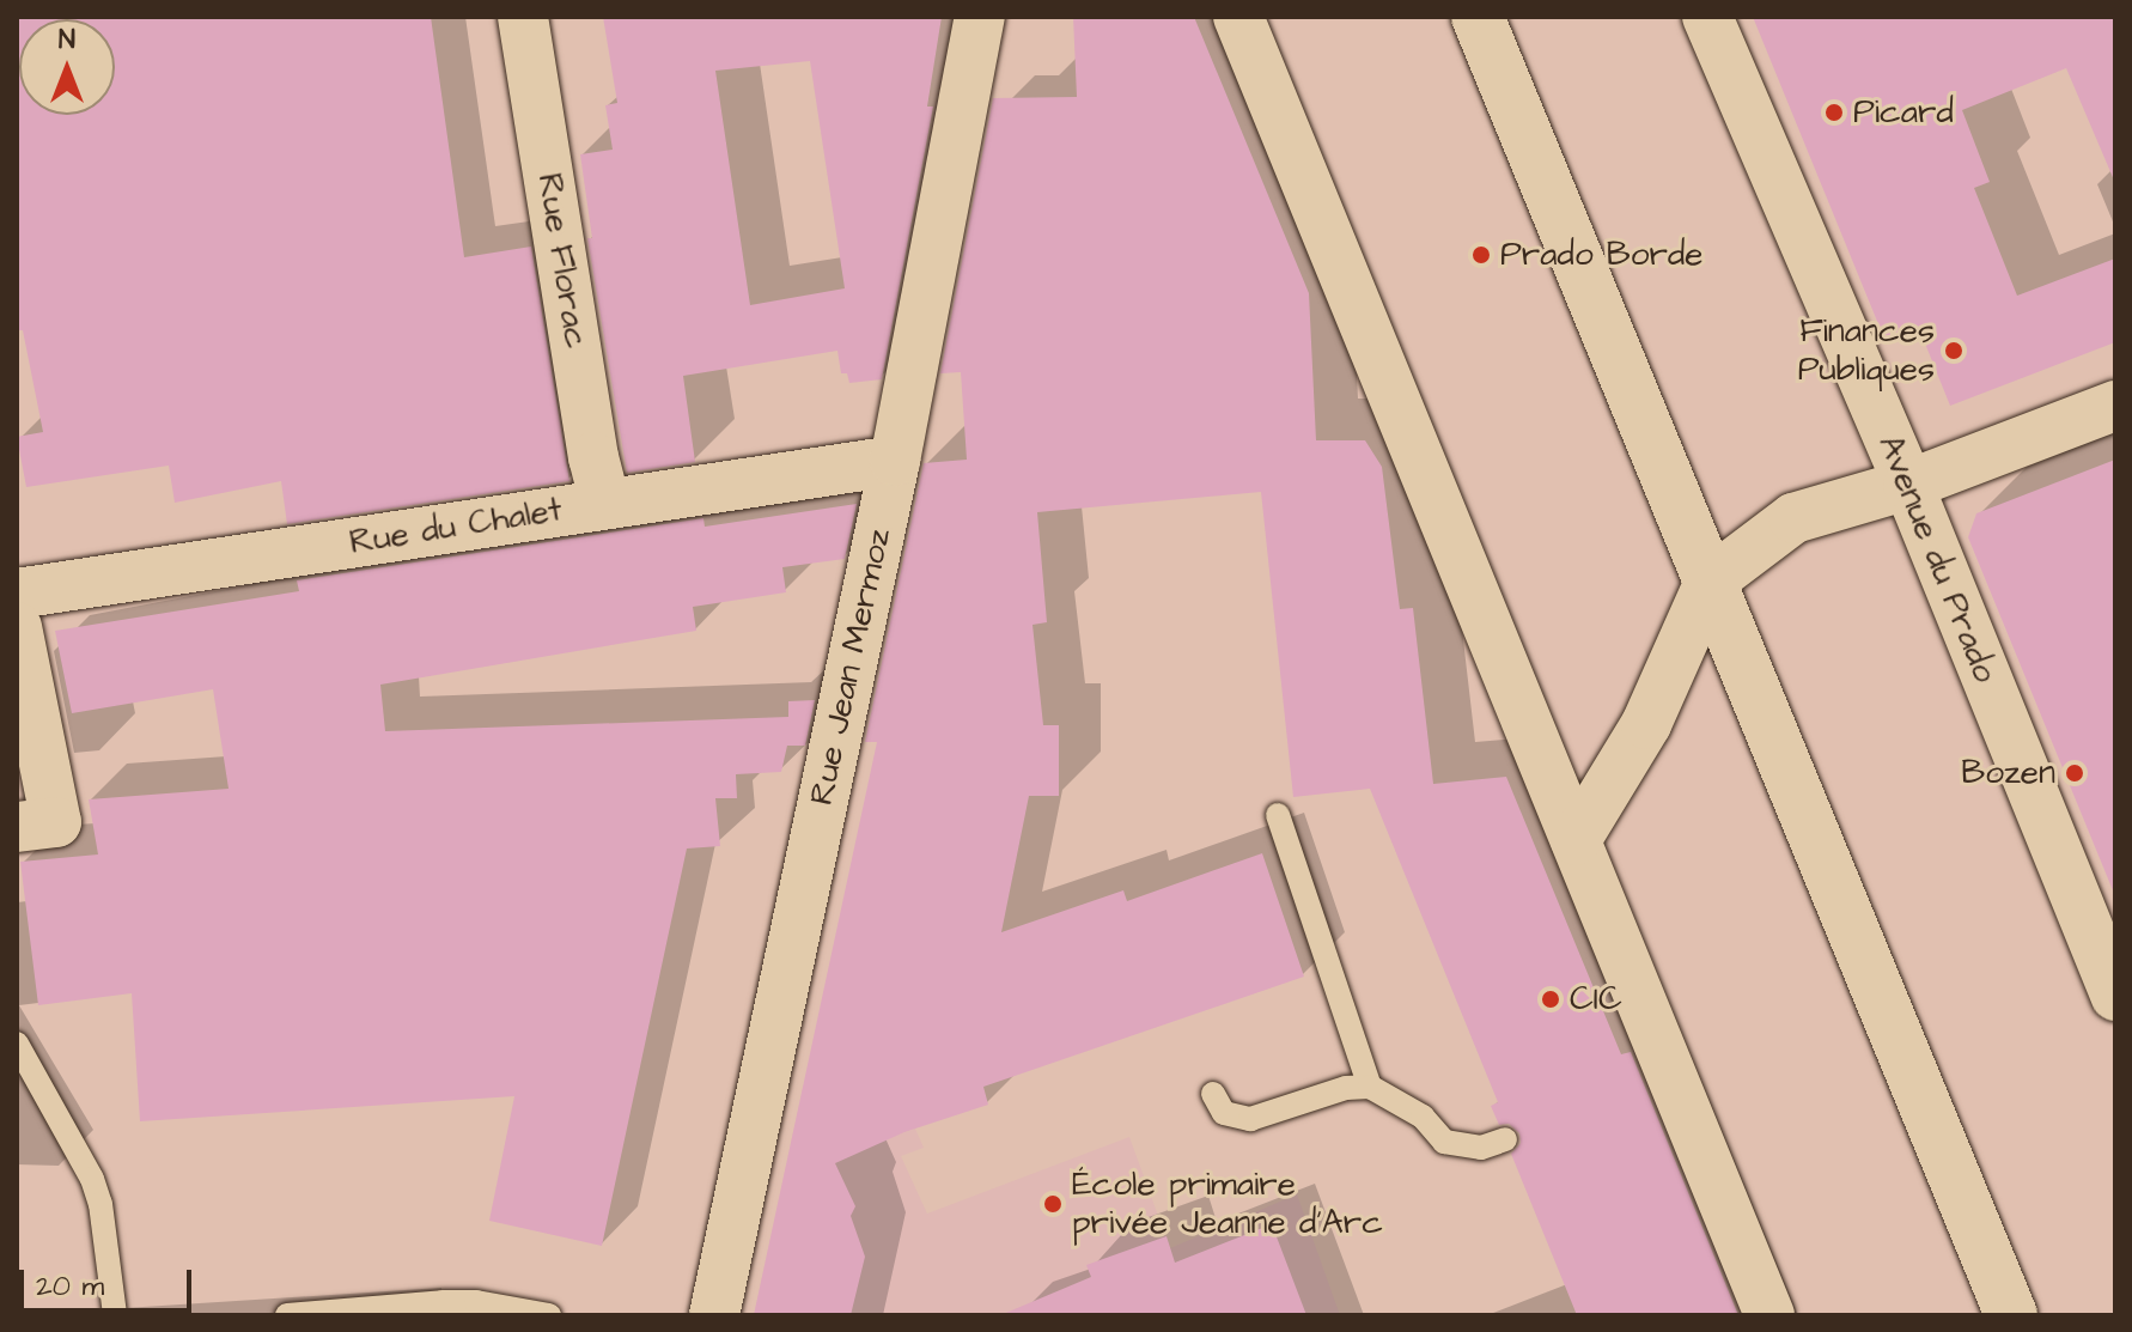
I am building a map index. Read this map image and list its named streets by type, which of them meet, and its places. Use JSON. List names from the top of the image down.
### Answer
{
  "streets": {
    "street": [
      "Rue Florac",
      "Rue du Chalet",
      "Avenue du Prado",
      "Rue Jean Mermoz"
    ]
  },
  "crossings": [
    ["Rue Florac", "Rue du Chalet"],
    ["Rue du Chalet", "Rue Jean Mermoz"]
  ],
  "places": [
    "Picard",
    "Prado Borde",
    "Finances Publiques",
    "Bozen",
    "CIC",
    "École primaire privée Jeanne d'Arc"
  ],
  "scale_bar": "20 m",
  "north": "top"
}
